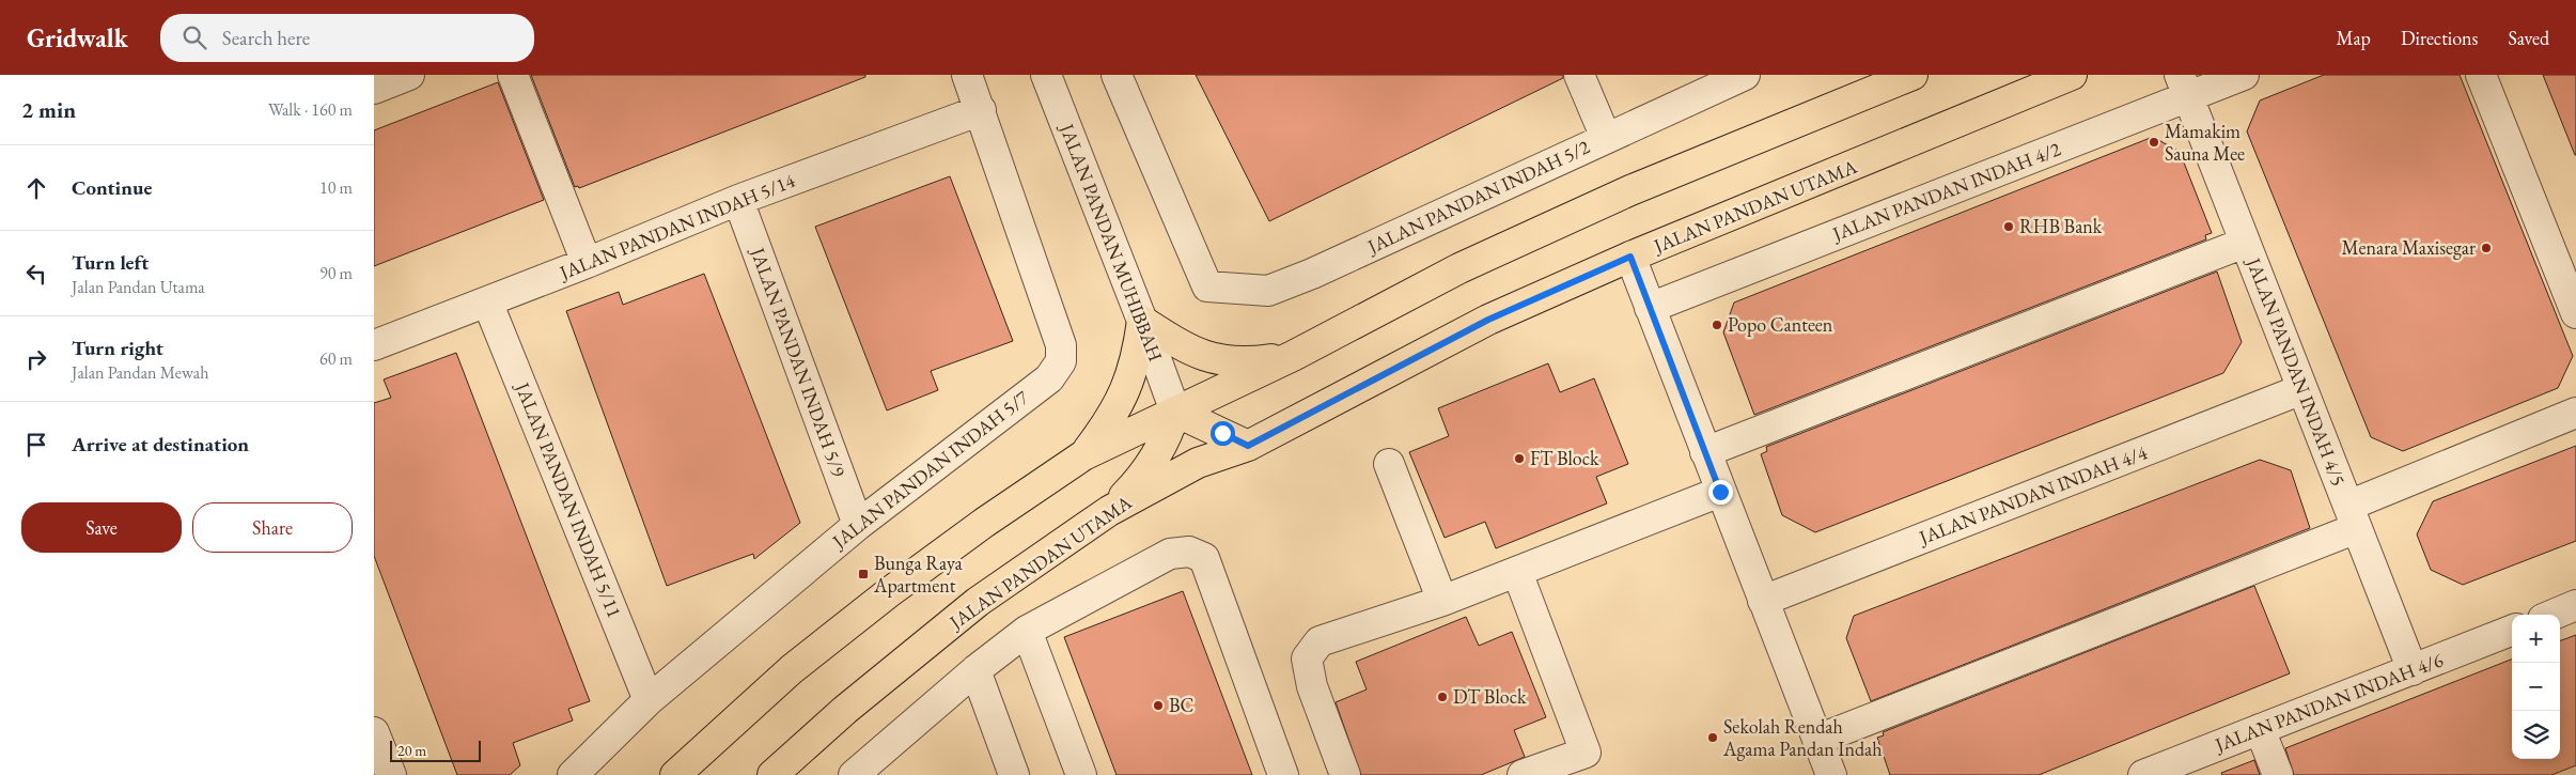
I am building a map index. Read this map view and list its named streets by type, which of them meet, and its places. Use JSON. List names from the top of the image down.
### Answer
{
  "streets": {
    "main road": ["JALAN PANDAN UTAMA"],
    "street": [
      "JALAN PANDAN INDAH 4/2",
      "JALAN PANDAN INDAH 5/2",
      "JALAN PANDAN INDAH 5/14",
      "JALAN PANDAN MUHIBBAH",
      "JALAN PANDAN INDAH 5/9",
      "JALAN PANDAN INDAH 4/5",
      "JALAN PANDAN INDAH 5/7",
      "JALAN PANDAN INDAH 4/4",
      "JALAN PANDAN INDAH 5/11",
      "JALAN PANDAN INDAH 4/6"
    ]
  },
  "crossings": [
    ["JALAN PANDAN INDAH 4/2", "JALAN PANDAN INDAH 4/5"],
    ["JALAN PANDAN INDAH 5/14", "JALAN PANDAN INDAH 5/9"],
    ["JALAN PANDAN INDAH 5/14", "JALAN PANDAN INDAH 5/7"],
    ["JALAN PANDAN INDAH 5/14", "JALAN PANDAN INDAH 5/11"],
    ["JALAN PANDAN INDAH 5/9", "JALAN PANDAN INDAH 5/7"],
    ["JALAN PANDAN INDAH 4/5", "JALAN PANDAN INDAH 4/4"],
    ["JALAN PANDAN INDAH 4/5", "JALAN PANDAN INDAH 4/6"],
    ["JALAN PANDAN INDAH 5/7", "JALAN PANDAN INDAH 5/11"]
  ],
  "places": {
    "other": [
      "Mamakim Sauna Mee",
      "RHB Bank",
      "Menara Maxisegar",
      "Popo Canteen",
      "FT Block",
      "DT Block",
      "BC",
      "Sekolah Rendah Agama Pandan Indah"
    ],
    "transit": ["Bunga Raya Apartment"]
  },
  "scale_bar": "20 m",
  "page": {
    "header": "Gridwalk",
    "search": "Search here",
    "nav": ["Map", "Directions", "Saved"],
    "heading": ["2 min", "Walk · 160 m"],
    "list": [
      ["Continue", "10 m"],
      ["Turn left", "Jalan Pandan Utama", "90 m"],
      ["Turn right", "Jalan Pandan Mewah", "60 m"],
      "Arrive at destination"
    ],
    "buttons": ["Save", "Share"],
    "map_buttons": ["+", "−"],
    "scale": "20 m"
  }
}
